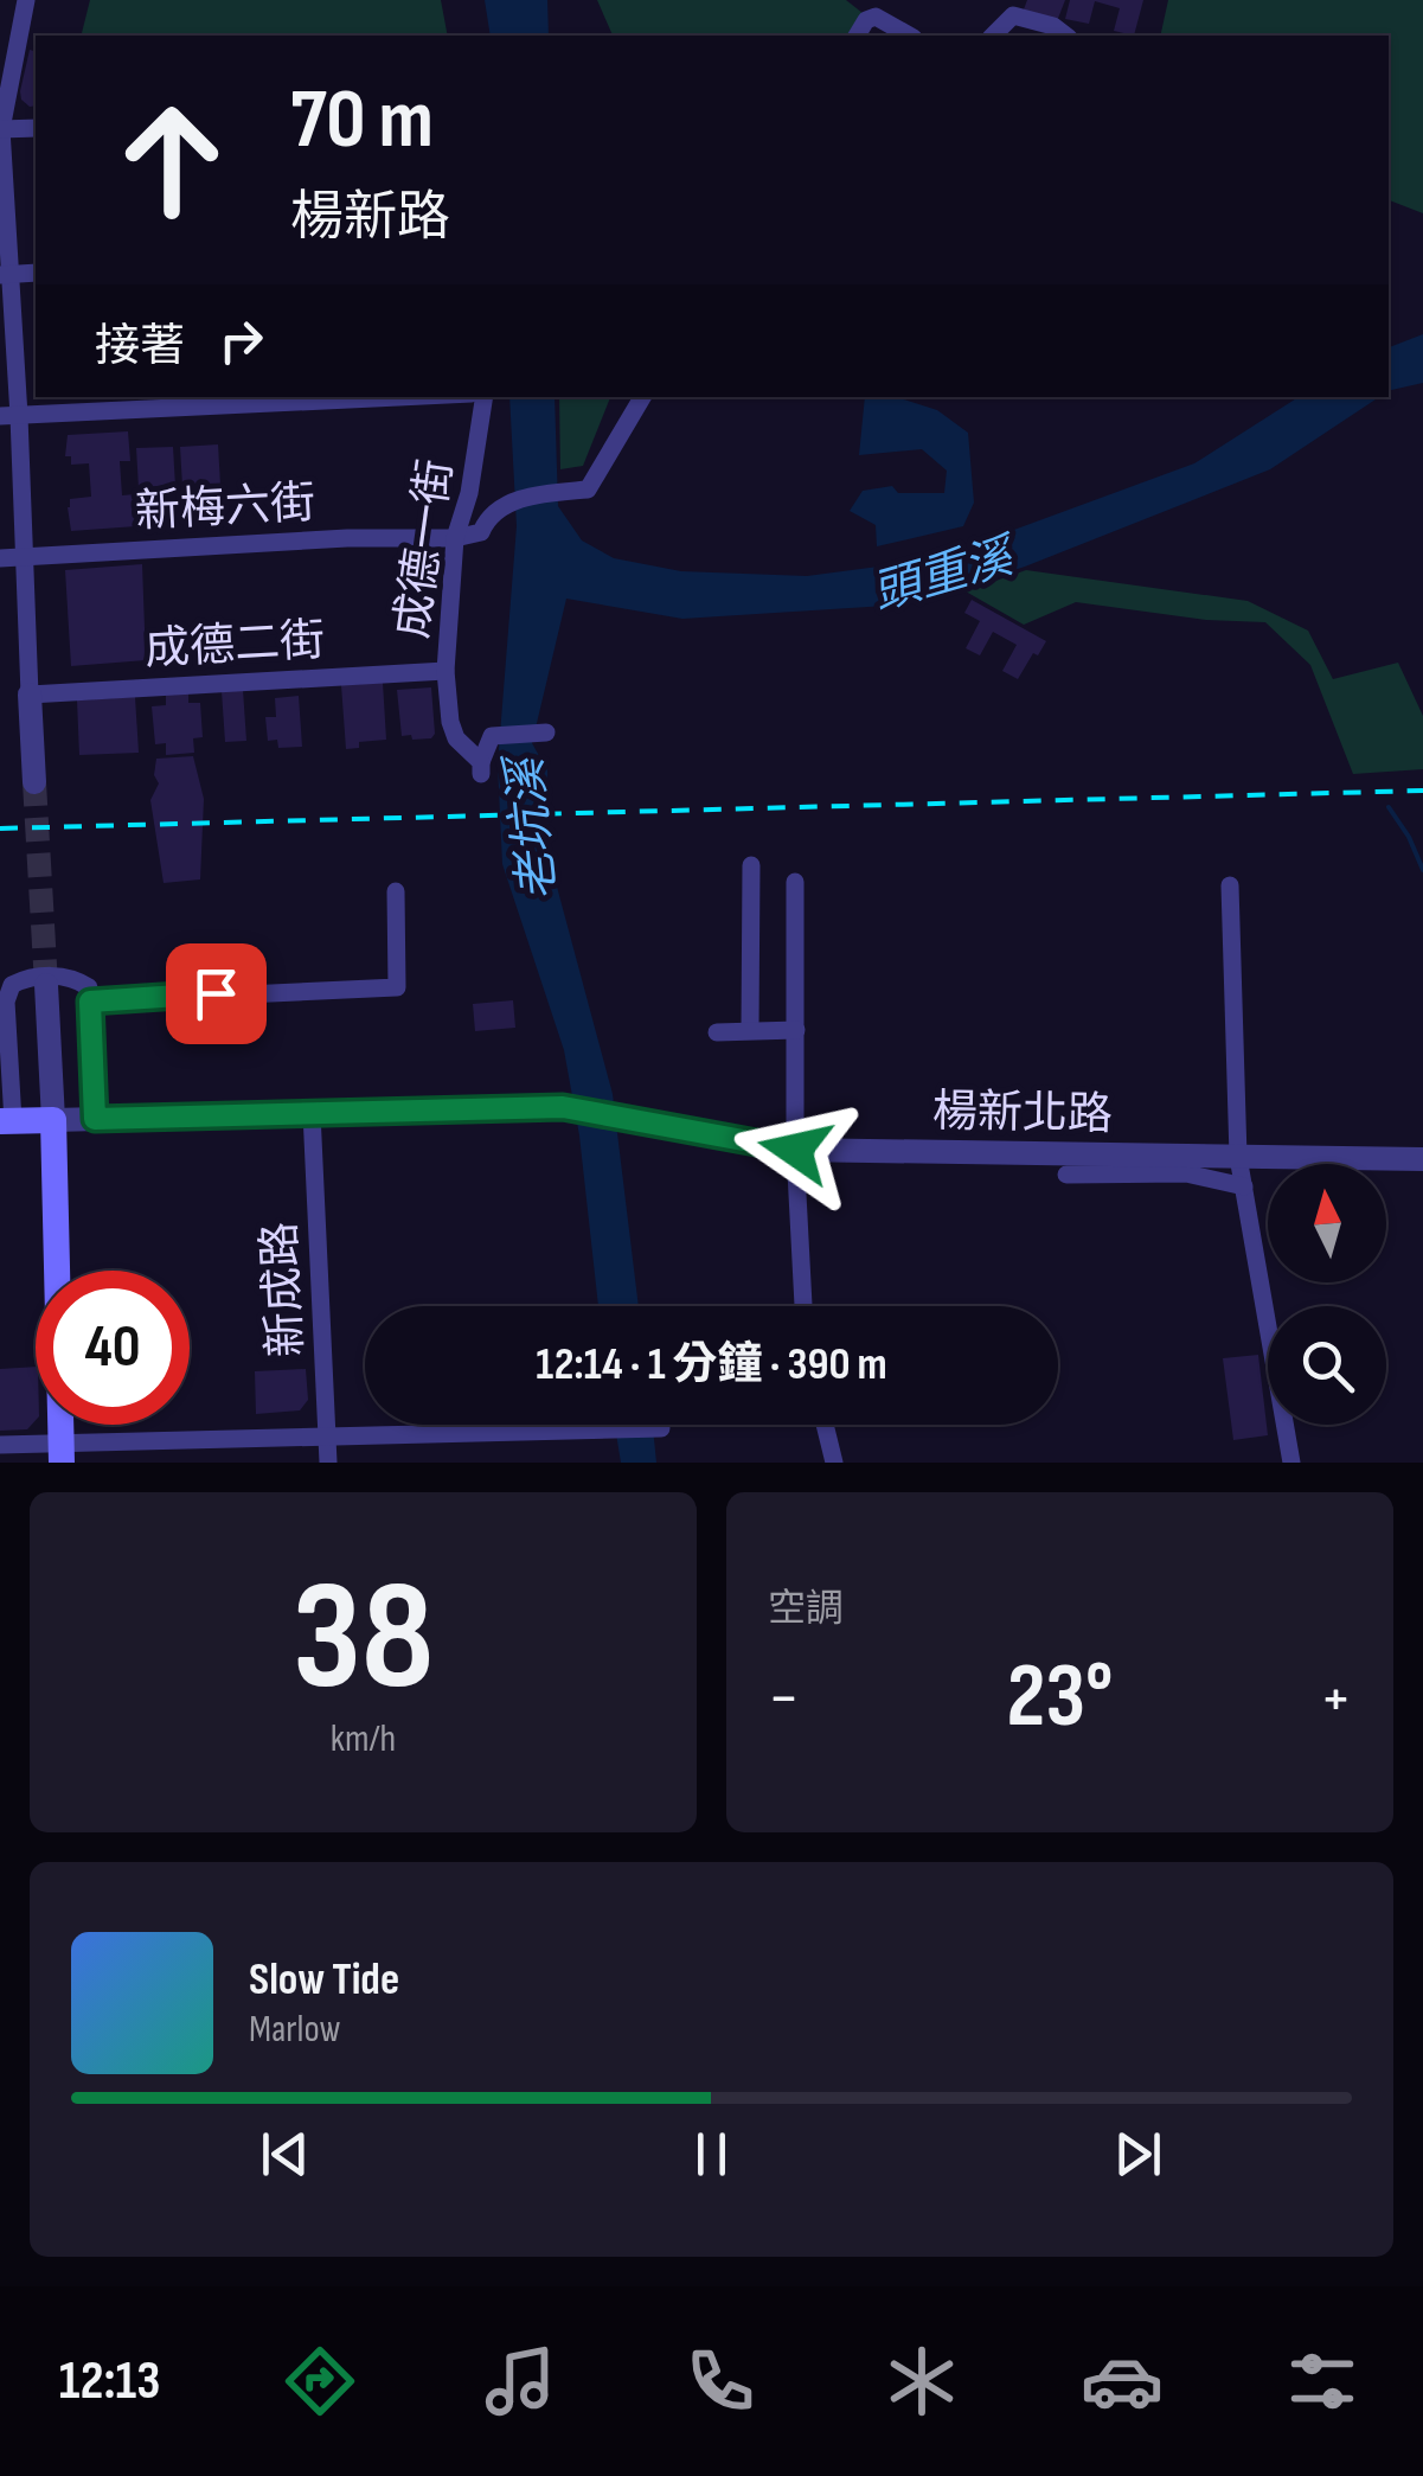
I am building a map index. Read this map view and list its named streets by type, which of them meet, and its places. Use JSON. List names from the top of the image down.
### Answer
{
  "streets": {
    "street": [
      "新梅六街",
      "成德一街",
      "成德二街",
      "楊新北路",
      "新成路"
    ]
  },
  "crossings": [
    ["新梅六街", "成德一街"],
    ["成德一街", "成德二街"],
    ["楊新北路", "新成路"]
  ],
  "water": ["頭重溪", "老坑溪"],
  "north": "top",
  "page": {
    "turn": ["70 m", "楊新路"],
    "then": "接著",
    "limit": "40",
    "trip": "12:14 · 1 分鐘 · 390 m",
    "tile": [
      ["38", "km/h"],
      "空調"
    ],
    "heat": ["−", "23°", "+"],
    "song": ["Slow Tide", "Marlow"],
    "tabs": "12:13"
  }
}
